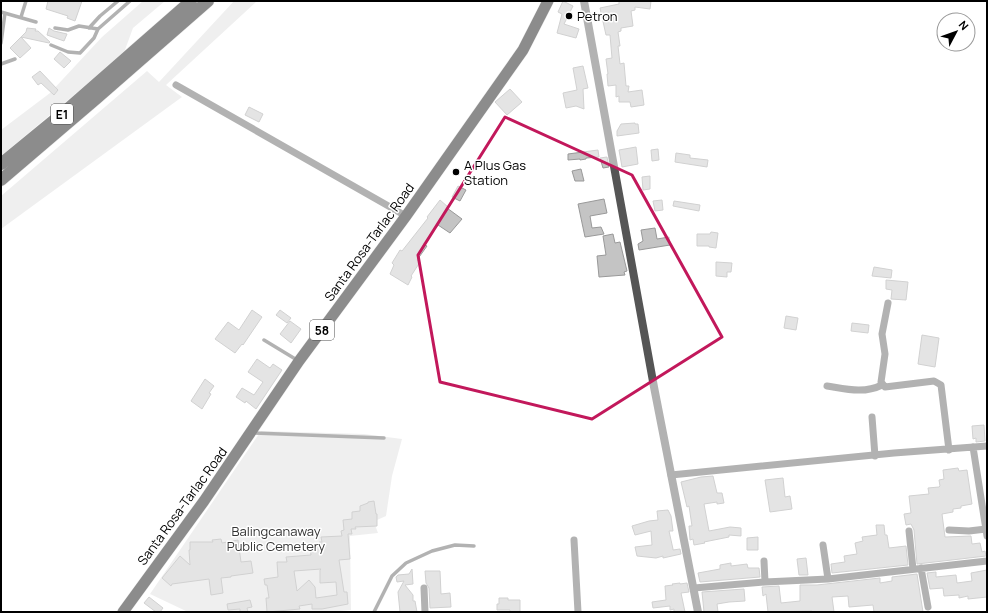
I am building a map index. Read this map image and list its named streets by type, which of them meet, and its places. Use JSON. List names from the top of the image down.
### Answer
{
  "streets": {
    "highway": ["E1", "Santa Rosa-Tarlac Road", "58"]
  },
  "parks": ["Balingcanaway Public Cemetery"],
  "places": ["Petron", "A Plus Gas Station"],
  "north": "top right"
}
